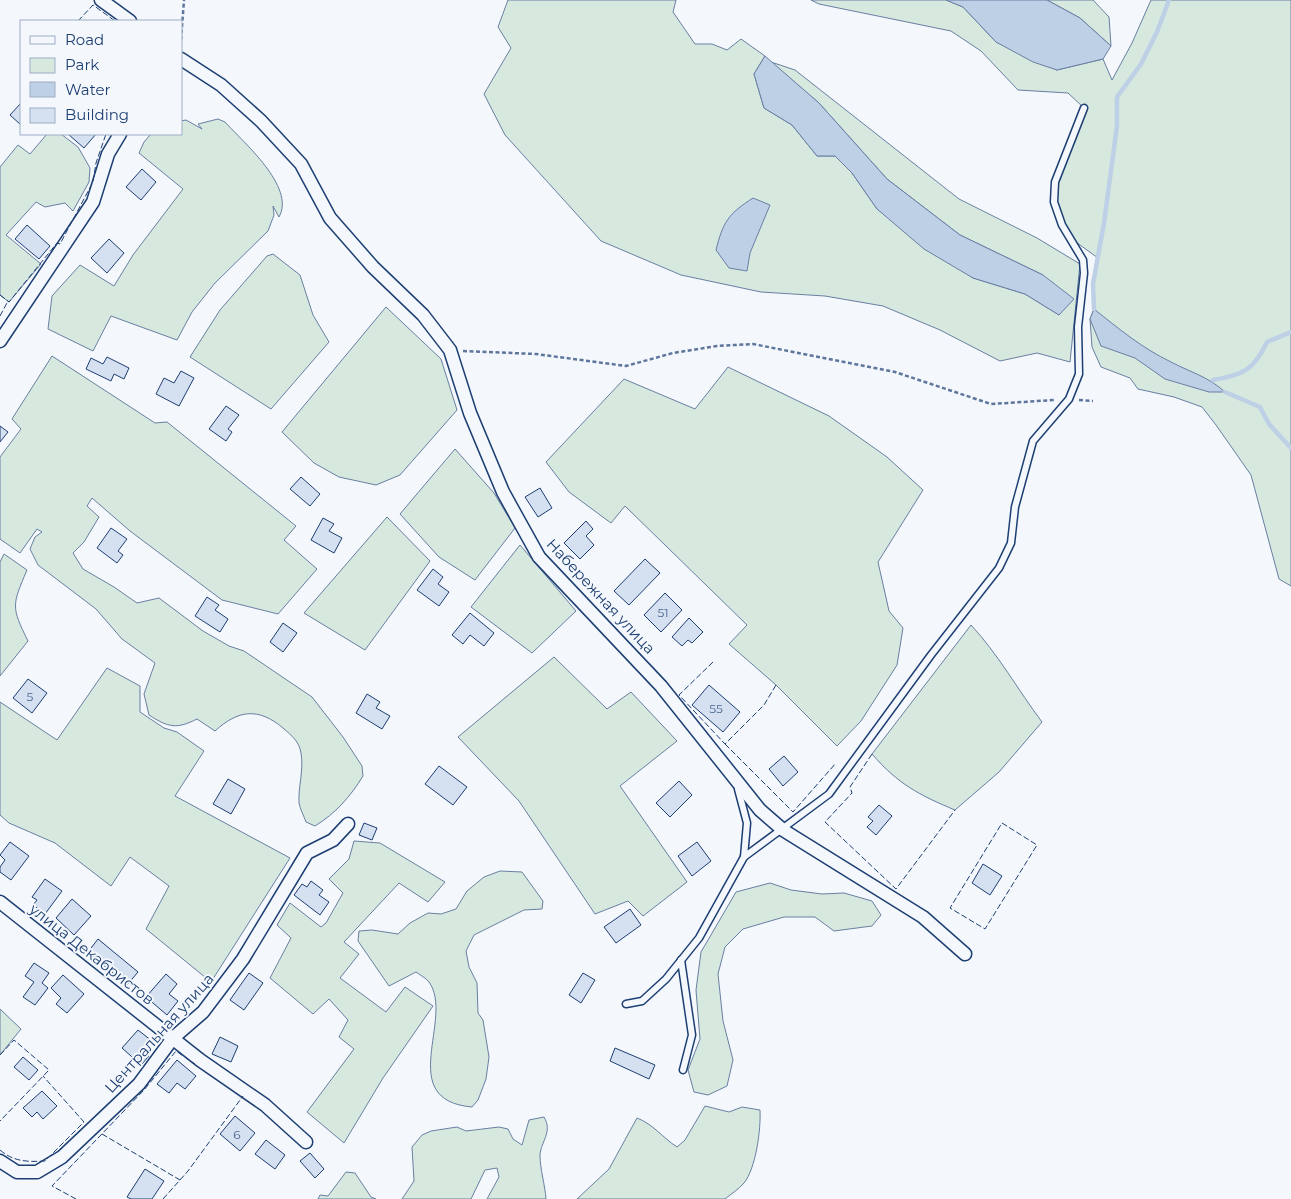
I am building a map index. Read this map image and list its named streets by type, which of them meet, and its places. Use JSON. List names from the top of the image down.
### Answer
{
  "streets": {
    "street": ["Набережная улица", "улица Декабристов", "Центральная улица"]
  },
  "crossings": [
    ["улица Декабристов", "Центральная улица"]
  ],
  "house_numbers": [
    "51",
    "5",
    "55",
    "6"
  ],
  "legend": [
    "Road",
    "Park",
    "Water",
    "Building"
  ]
}
